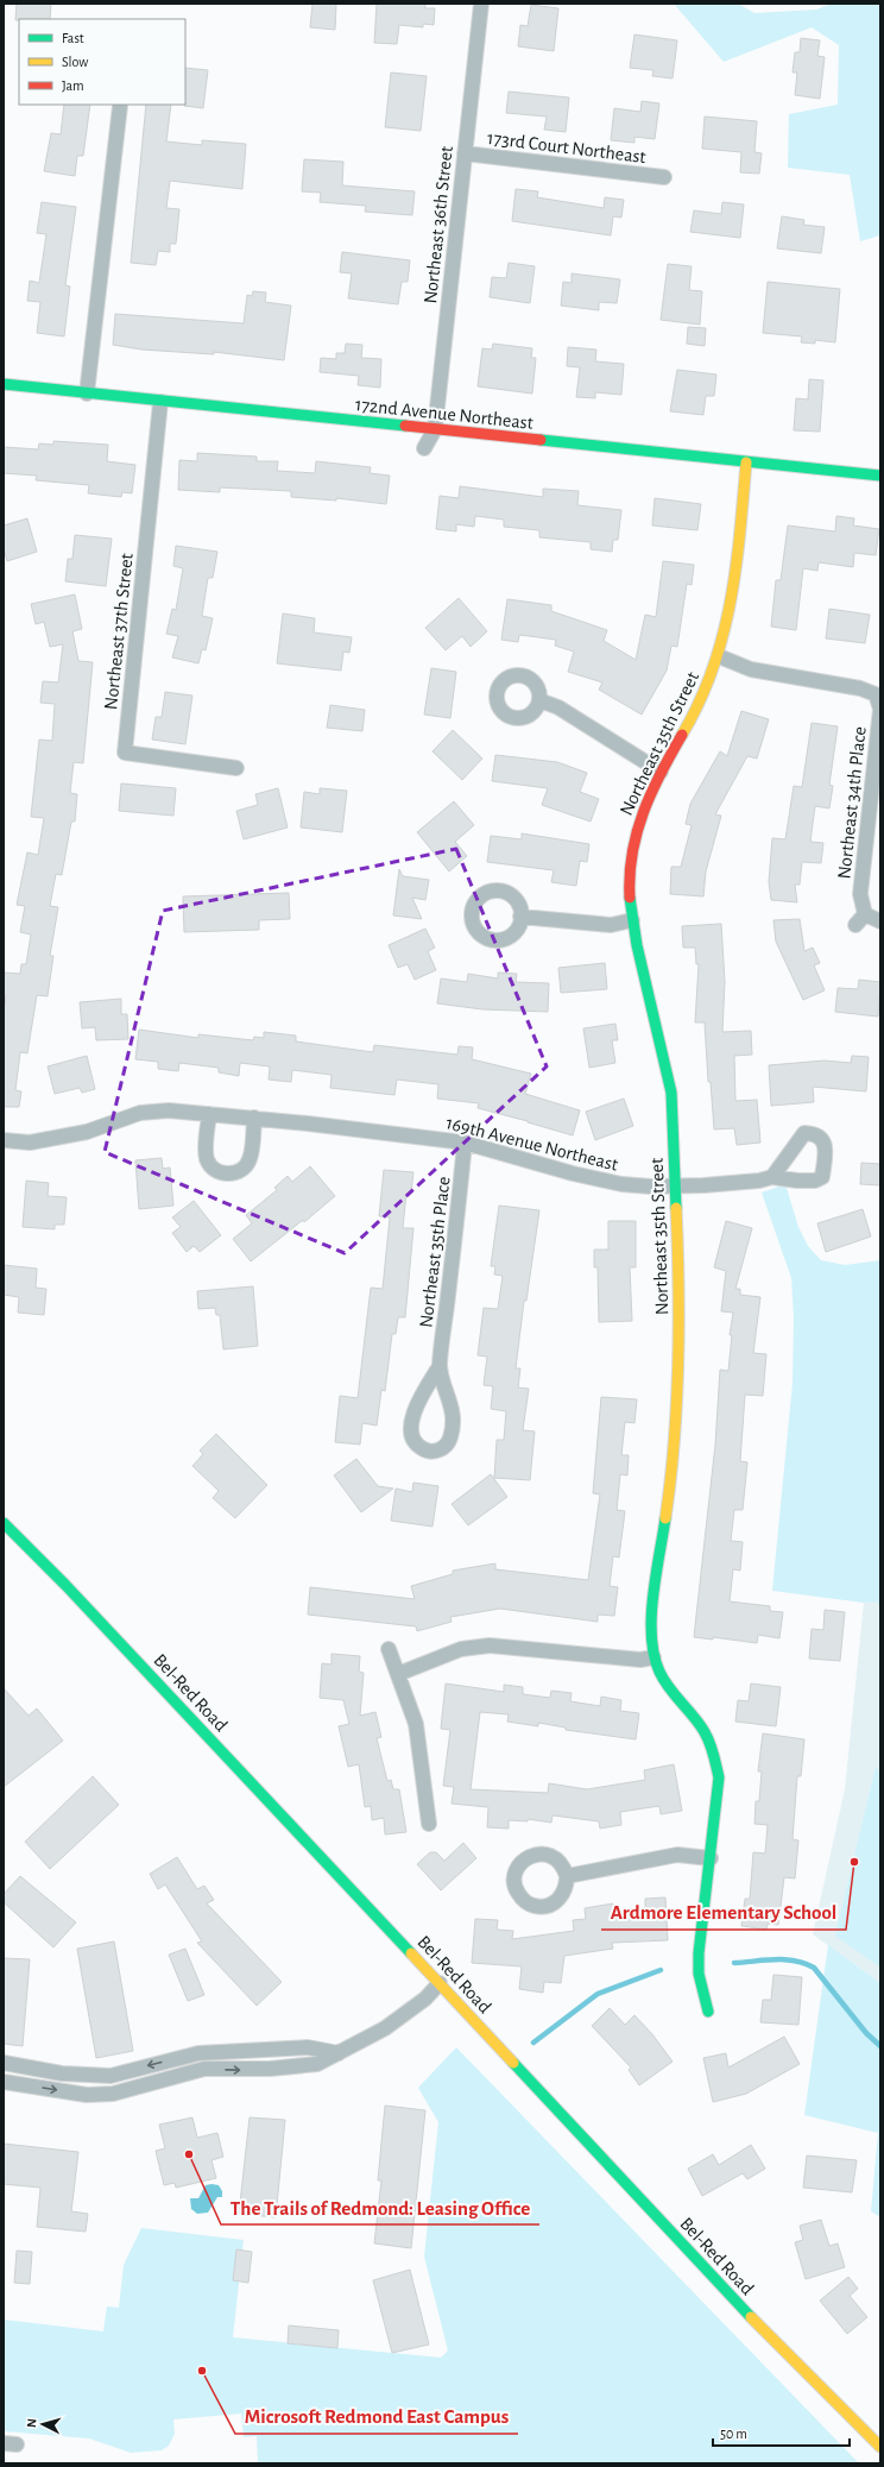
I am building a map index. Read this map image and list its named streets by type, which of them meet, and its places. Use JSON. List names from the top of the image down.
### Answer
{
  "streets": {
    "street": [
      "173rd Court Northeast",
      "Northeast 36th Street",
      "172nd Avenue Northeast",
      "Northeast 37th Street",
      "Northeast 35th Street",
      "Northeast 34th Place",
      "169th Avenue Northeast",
      "Northeast 35th Place",
      "Bel-Red Road"
    ]
  },
  "crossings": [
    ["173rd Court Northeast", "Northeast 36th Street"],
    ["Northeast 36th Street", "172nd Avenue Northeast"],
    ["172nd Avenue Northeast", "Northeast 37th Street"],
    ["172nd Avenue Northeast", "Northeast 35th Street"],
    ["Northeast 35th Street", "Northeast 34th Place"],
    ["Northeast 35th Street", "169th Avenue Northeast"],
    ["169th Avenue Northeast", "Northeast 35th Place"]
  ],
  "places": ["Ardmore Elementary School", "The Trails of Redmond: Leasing Office", "Microsoft Redmond East Campus"],
  "legend": ["Fast", "Slow", "Jam"],
  "scale_bar": "50 m",
  "north": "left"
}
